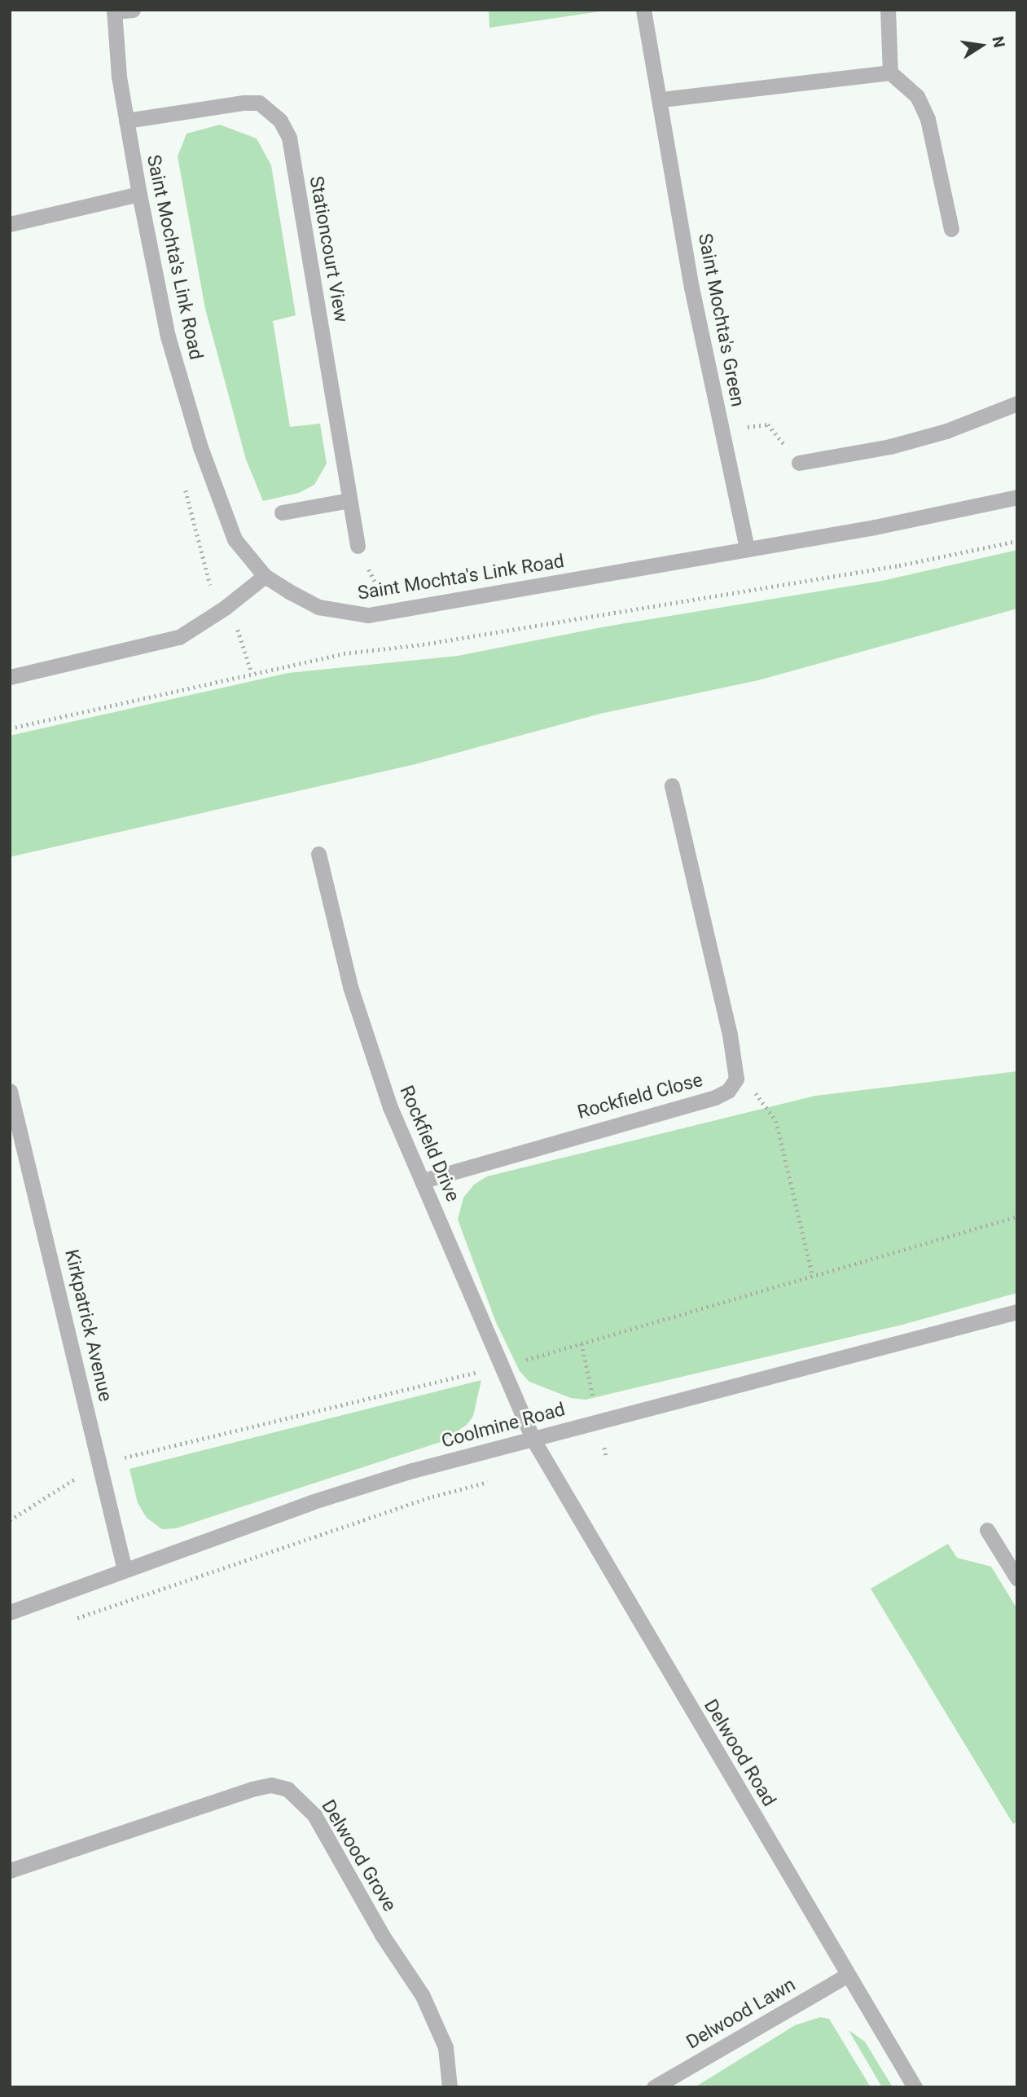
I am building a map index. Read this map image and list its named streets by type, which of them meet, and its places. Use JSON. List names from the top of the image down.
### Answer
{
  "streets": {
    "street": [
      "Stationcourt View",
      "Saint Mochta's Link Road",
      "Saint Mochta's Green",
      "Rockfield Close",
      "Rockfield Drive",
      "Kirkpatrick Avenue",
      "Coolmine Road",
      "Delwood Road",
      "Delwood Grove",
      "Delwood Lawn"
    ]
  },
  "crossings": [
    ["Stationcourt View", "Saint Mochta's Link Road"],
    ["Saint Mochta's Link Road", "Saint Mochta's Green"],
    ["Rockfield Close", "Rockfield Drive"],
    ["Rockfield Drive", "Coolmine Road"],
    ["Rockfield Drive", "Delwood Road"],
    ["Kirkpatrick Avenue", "Coolmine Road"],
    ["Coolmine Road", "Delwood Road"],
    ["Delwood Road", "Delwood Lawn"]
  ],
  "north": "right"
}
